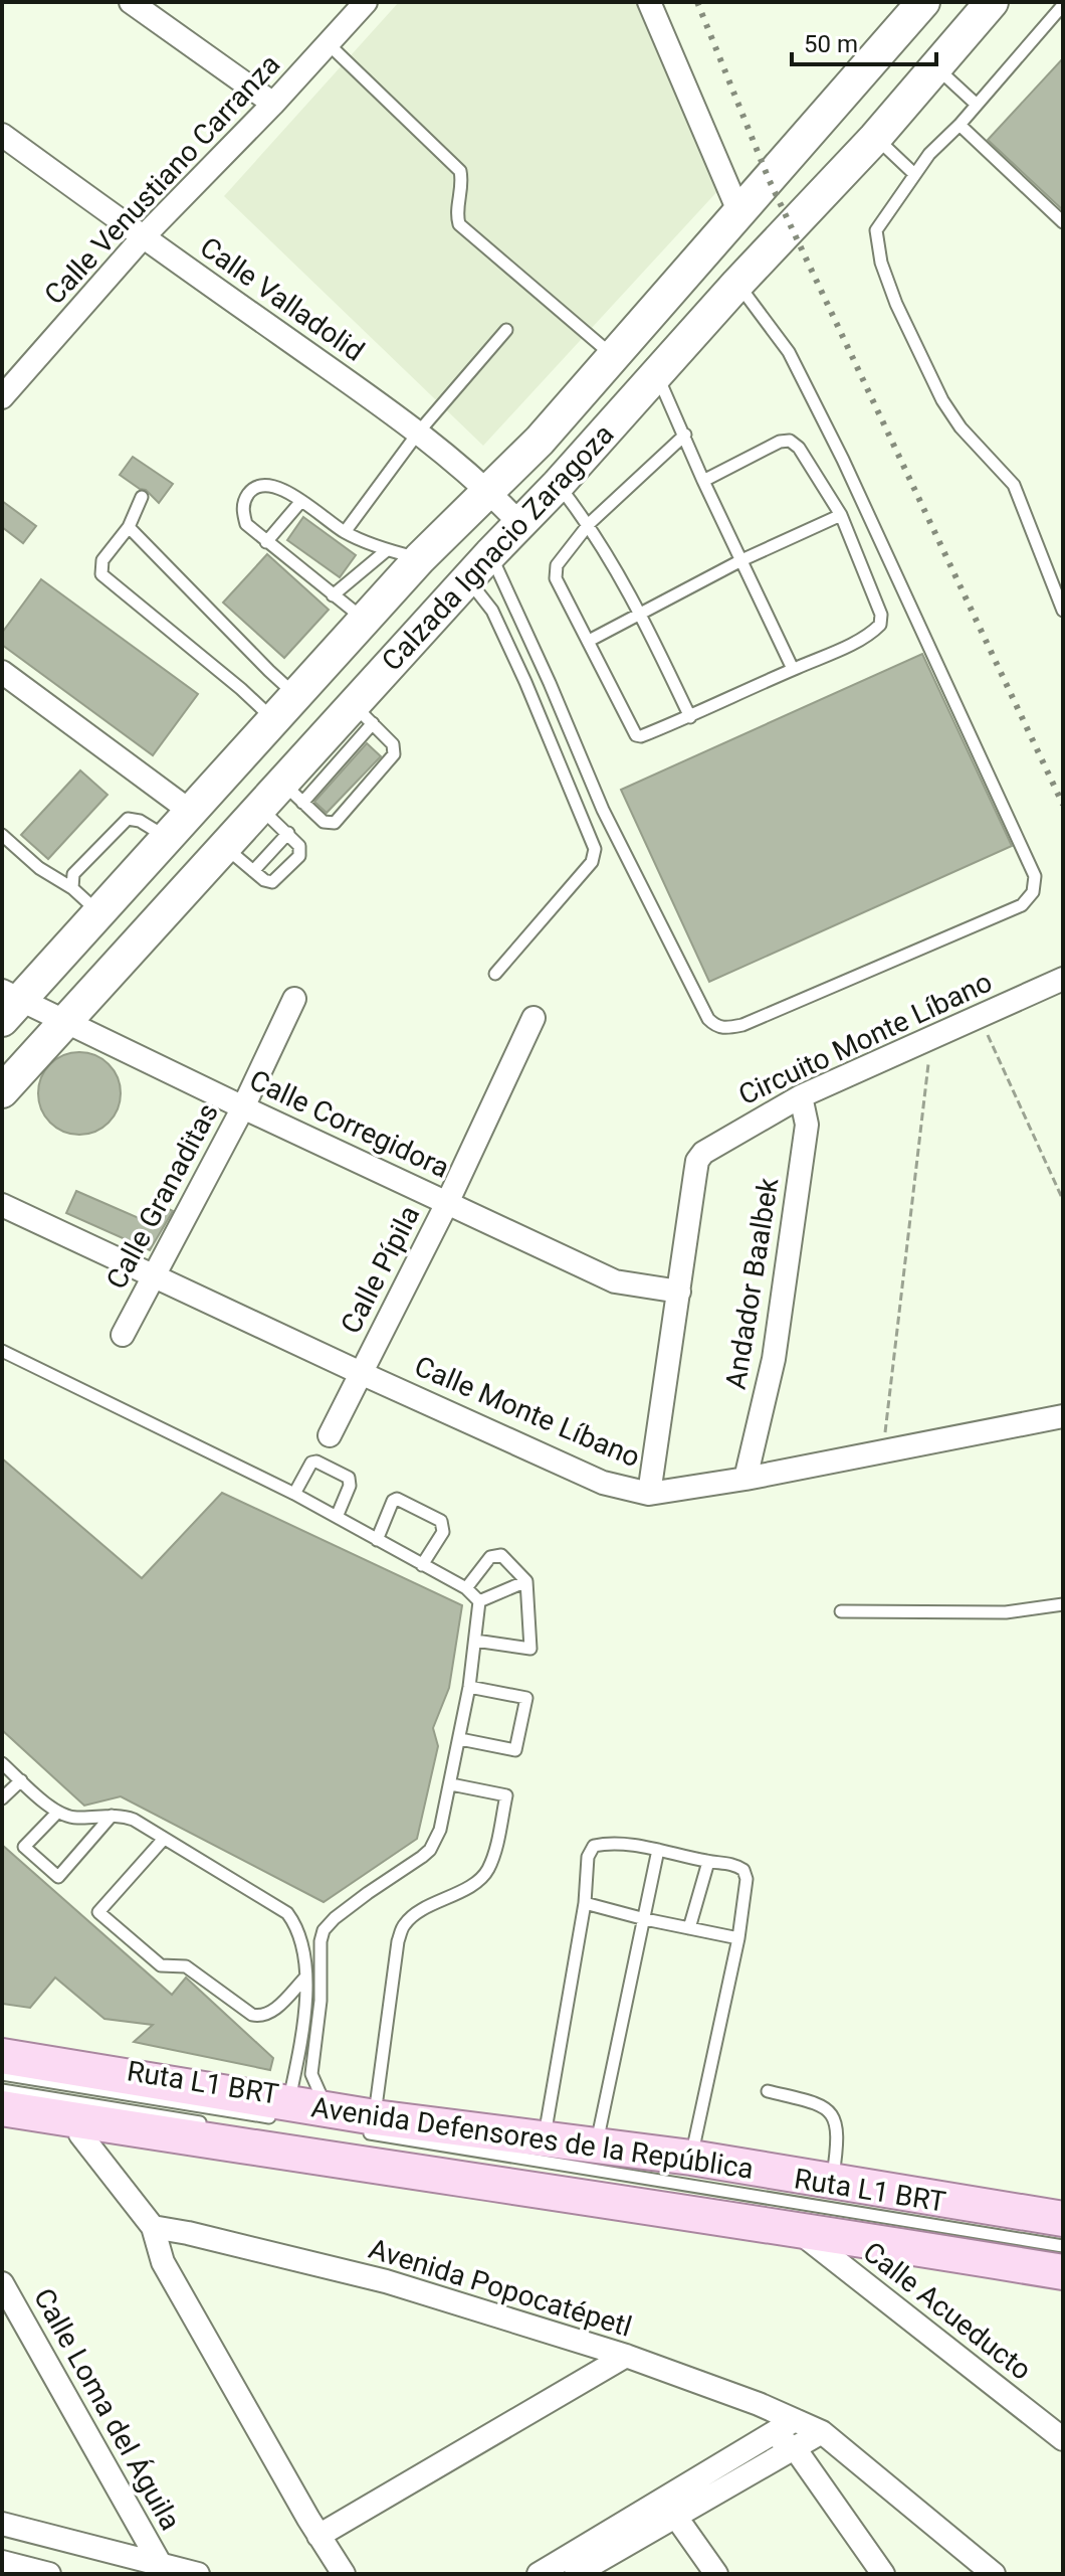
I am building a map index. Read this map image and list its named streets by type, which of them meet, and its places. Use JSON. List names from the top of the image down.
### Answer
{
  "streets": {
    "main road": ["Calzada Ignacio Zaragoza", "Avenida Defensores de la República"],
    "street": [
      "Calle Venustiano Carranza",
      "Calle Valladolid",
      "Circuito Monte Líbano",
      "Calle Corregidora",
      "Calle Granaditas",
      "Calle Pípila",
      "Andador Baalbek",
      "Calle Monte Líbano",
      "Avenida Popocatépetl",
      "Calle Acueducto",
      "Calle Loma del Águila"
    ],
    "lane": ["Ruta L1 BRT"]
  },
  "crossings": [
    ["Calle Venustiano Carranza", "Calle Valladolid"],
    ["Calle Valladolid", "Calzada Ignacio Zaragoza"],
    ["Calzada Ignacio Zaragoza", "Calle Corregidora"],
    ["Circuito Monte Líbano", "Calle Corregidora"],
    ["Circuito Monte Líbano", "Andador Baalbek"],
    ["Circuito Monte Líbano", "Calle Monte Líbano"],
    ["Calle Corregidora", "Calle Granaditas"],
    ["Calle Corregidora", "Calle Pípila"],
    ["Calle Granaditas", "Calle Monte Líbano"],
    ["Calle Pípila", "Calle Monte Líbano"],
    ["Andador Baalbek", "Calle Monte Líbano"],
    ["Ruta L1 BRT", "Avenida Defensores de la República"],
    ["Avenida Defensores de la República", "Calle Acueducto"]
  ],
  "scale_bar": "50 m"
}
